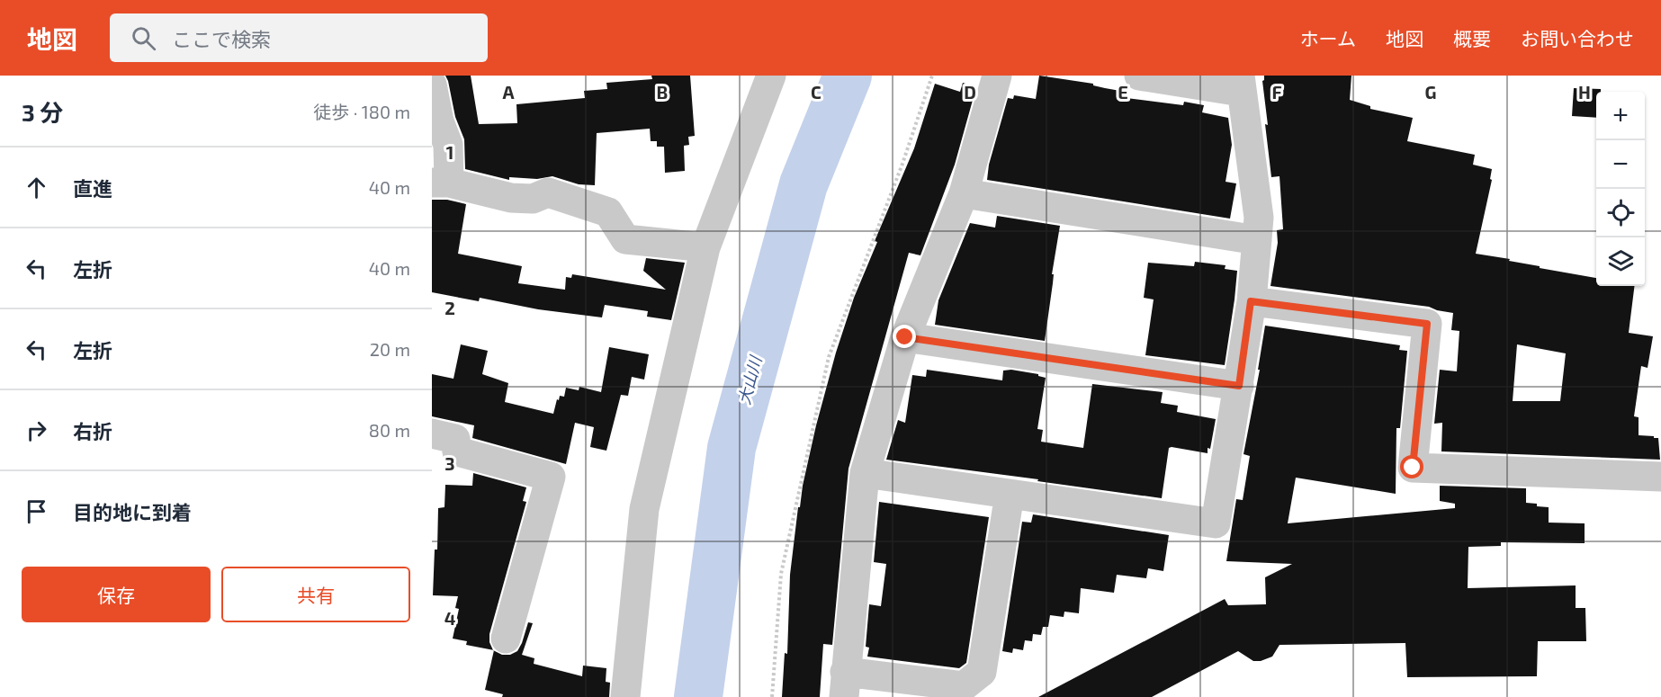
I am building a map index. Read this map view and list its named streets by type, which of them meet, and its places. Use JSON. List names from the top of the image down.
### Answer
{
  "water": ["大山川"],
  "page": {
    "header": "地図",
    "search": "ここで検索",
    "nav": [
      "ホーム",
      "地図",
      "概要",
      "お問い合わせ"
    ],
    "heading": ["3 分", "徒歩 · 180 m"],
    "map_buttons": ["+", "−"],
    "list": [
      ["直進", "40 m"],
      ["左折", "40 m"],
      ["左折", "20 m"],
      ["右折", "80 m"],
      "目的地に到着"
    ],
    "buttons": ["保存", "共有"]
  },
  "grid": {
    "columns": [
      "A",
      "B",
      "C",
      "D",
      "E",
      "F",
      "G",
      "H"
    ],
    "rows": [
      "1",
      "2",
      "3",
      "4"
    ]
  }
}
